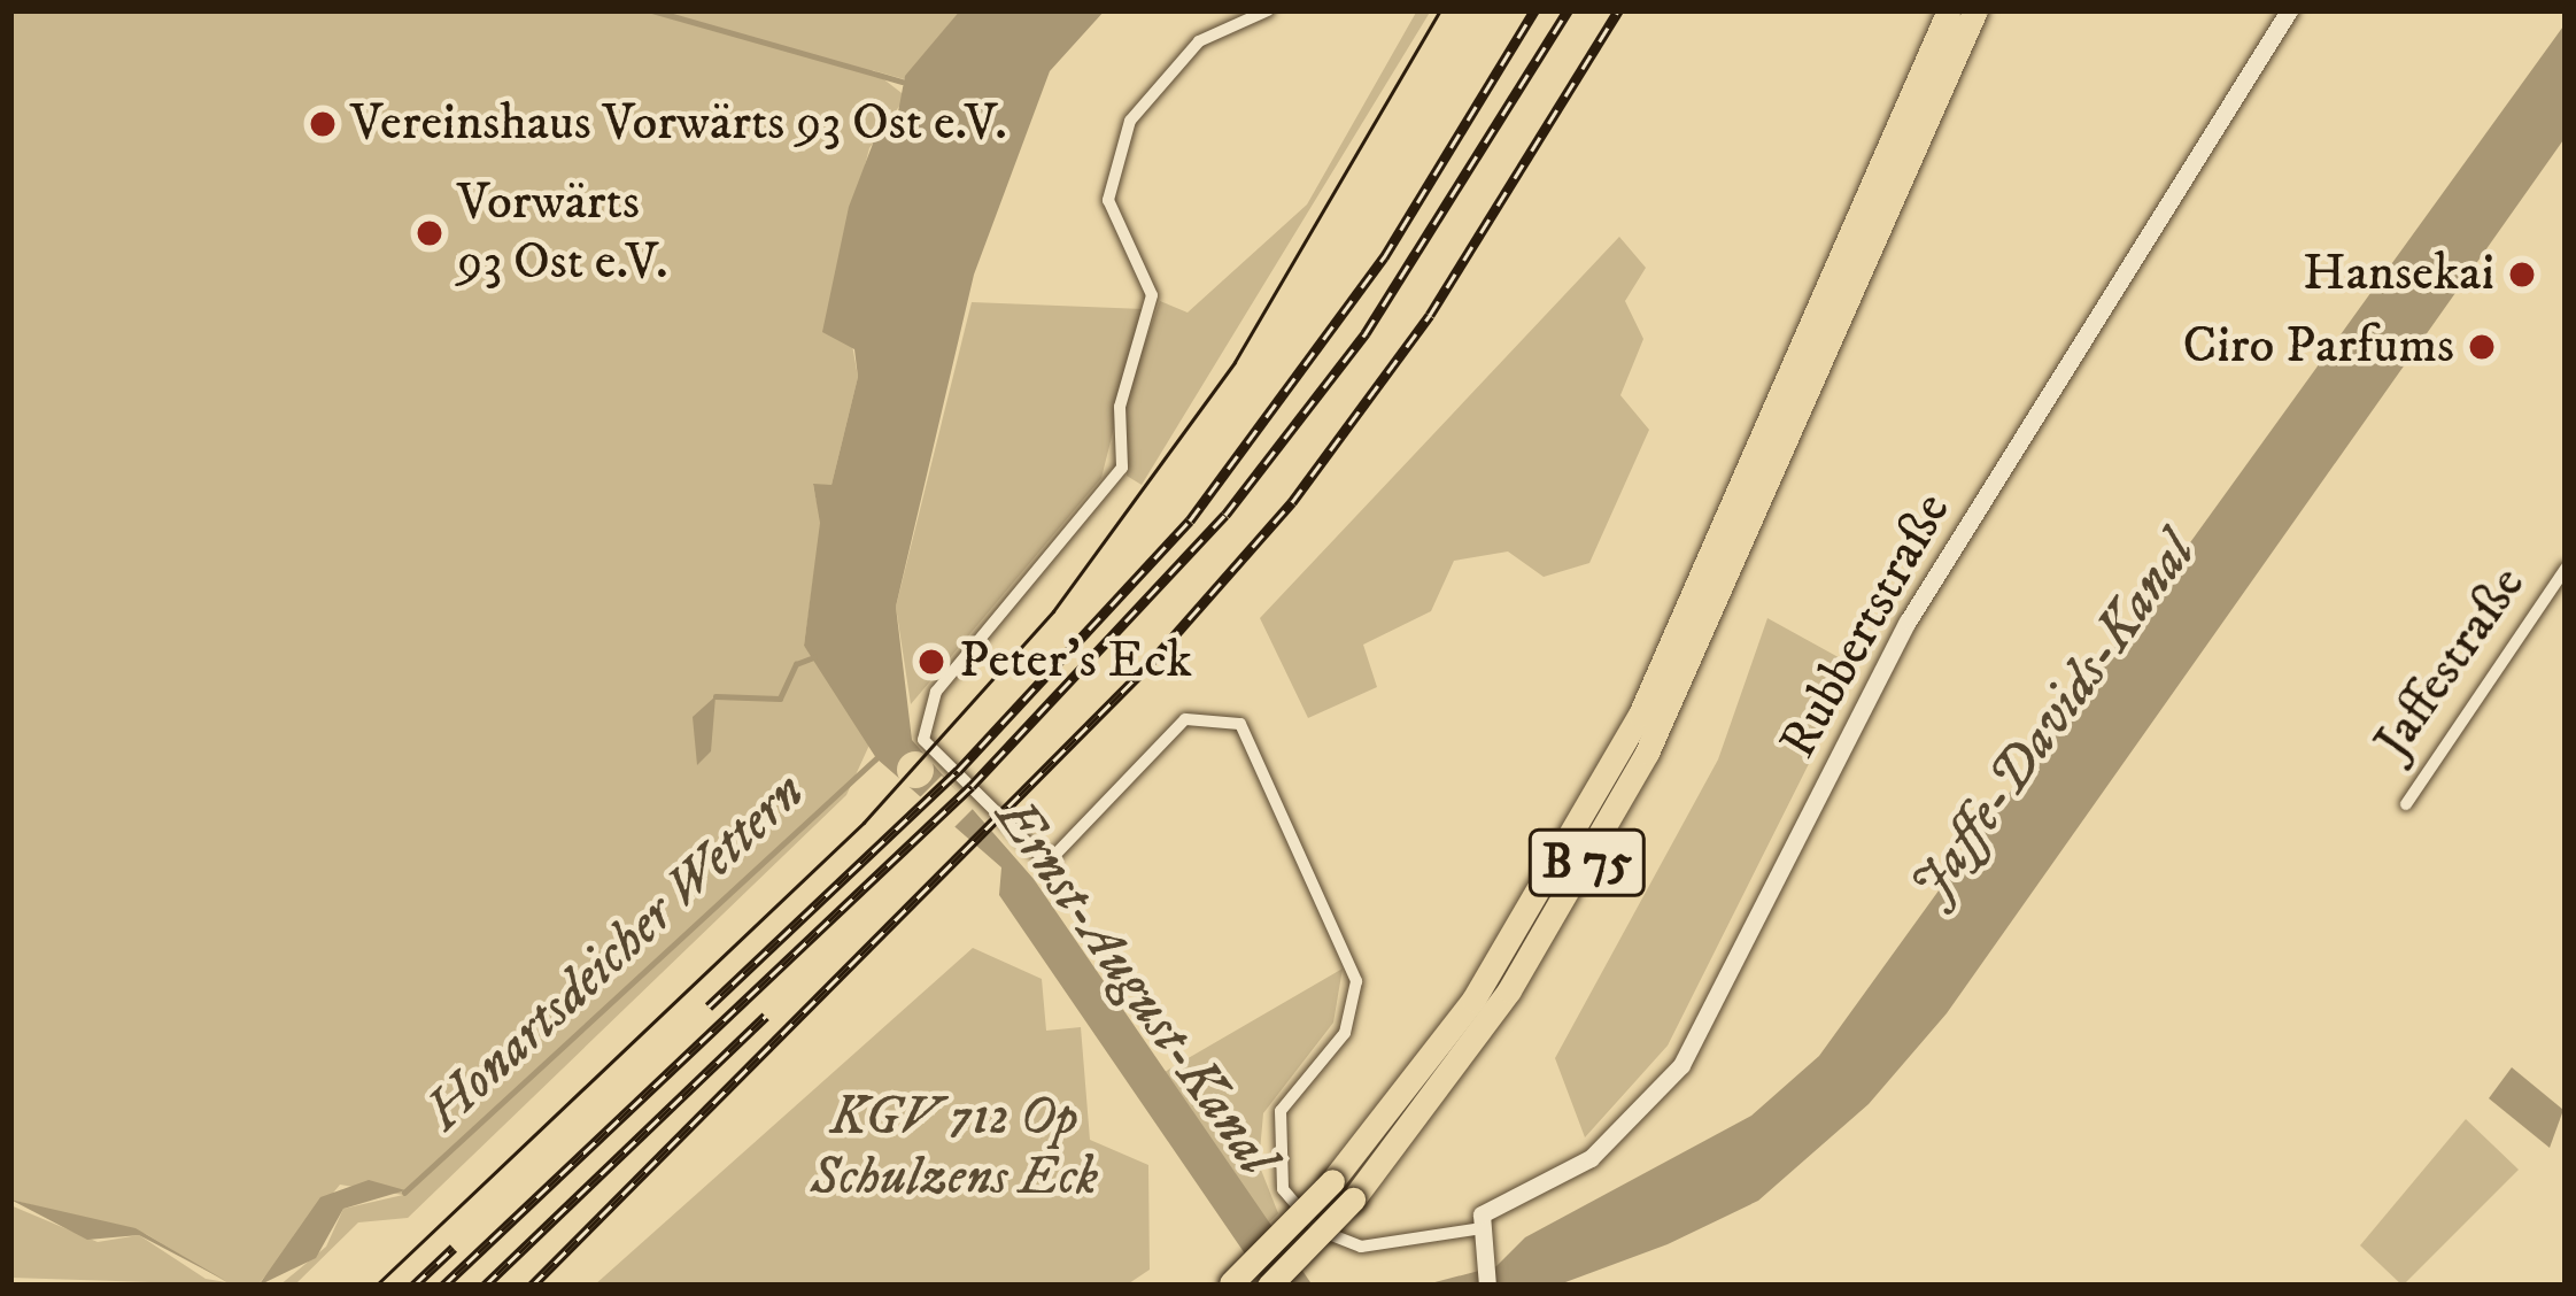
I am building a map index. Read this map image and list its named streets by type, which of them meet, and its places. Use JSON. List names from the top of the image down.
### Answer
{
  "streets": {
    "highway": ["B 75"],
    "street": ["Rubbertstraße", "Jaffestraße"]
  },
  "water": ["Jaffe-Davids-Kanal", "Honartsdeicher Wettern", "Ernst-August-Kanal"],
  "parks": ["KGV 712 Op Schulzens Eck"],
  "places": [
    "Vereinshaus Vorwärts 93 Ost e.V.",
    "Vorwärts 93 Ost e.V.",
    "Hansekai",
    "Ciro Parfums",
    "Peter's Eck"
  ]
}
